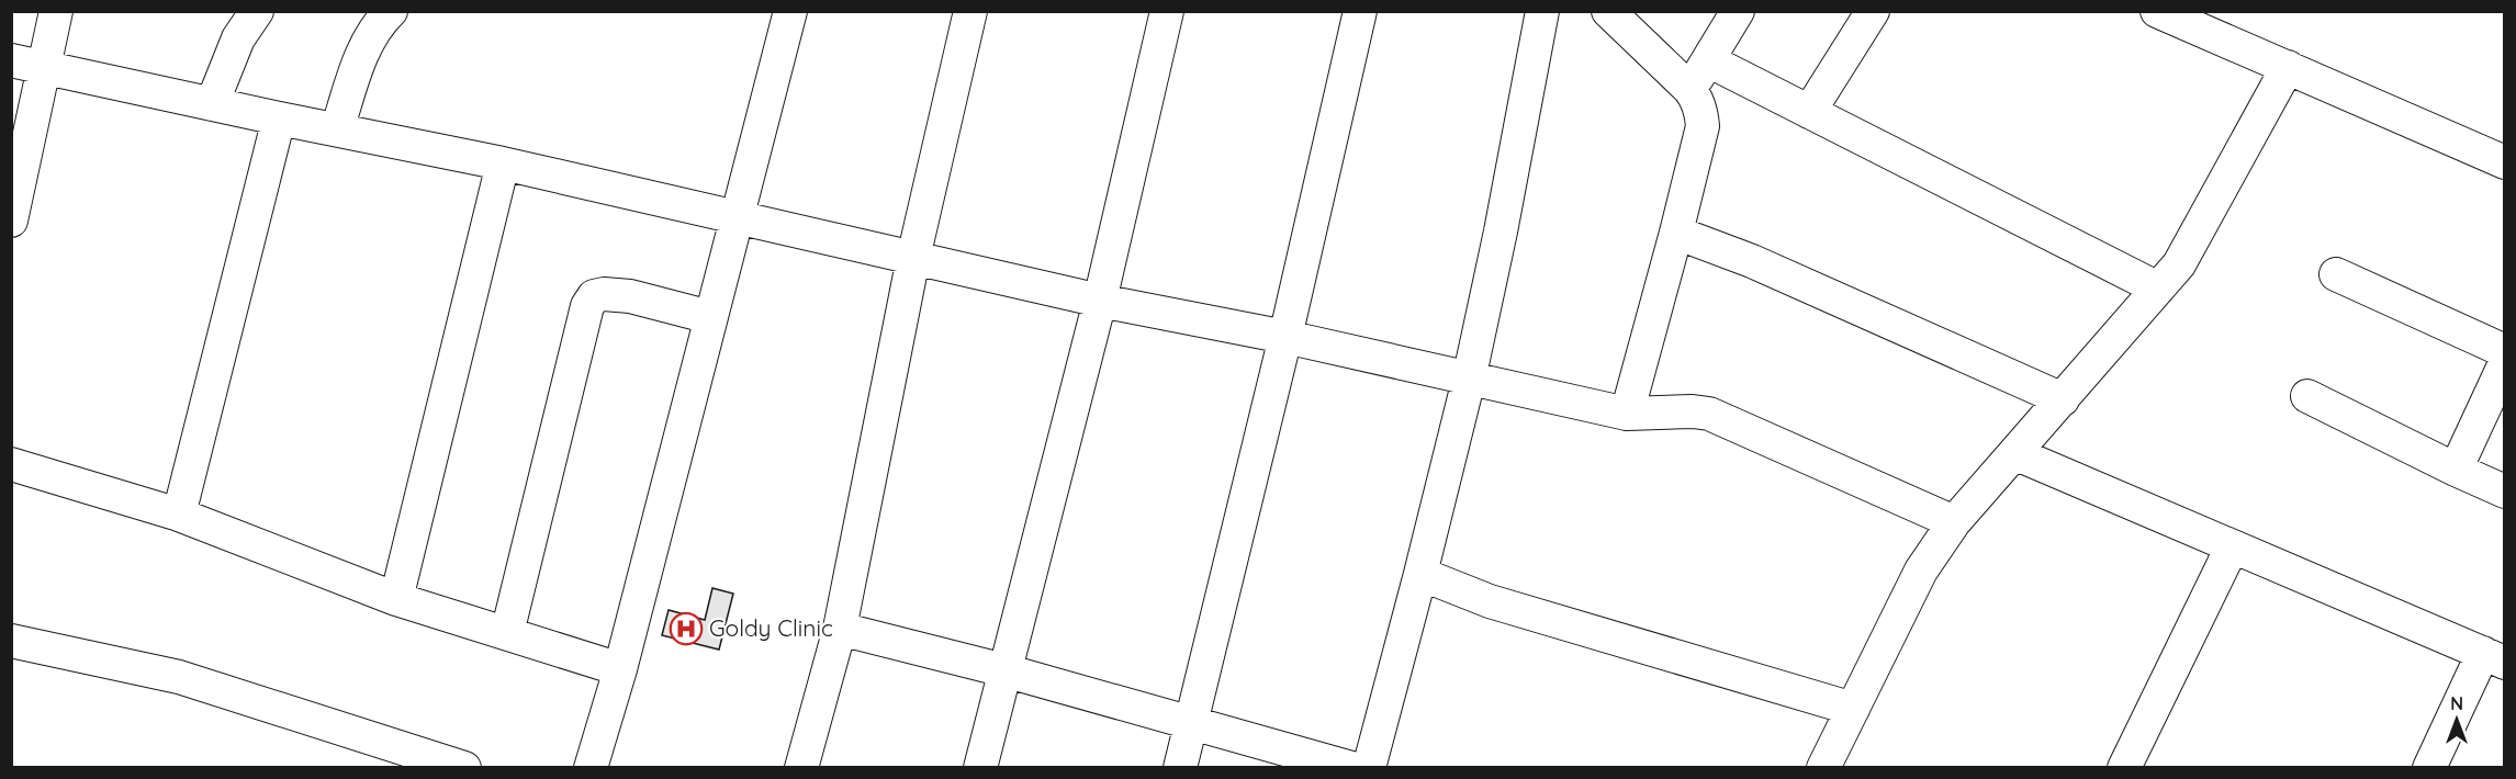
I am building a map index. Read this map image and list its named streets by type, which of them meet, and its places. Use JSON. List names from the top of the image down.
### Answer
{
  "places": {
    "hospital": ["Goldy Clinic"]
  },
  "north": "top"
}
